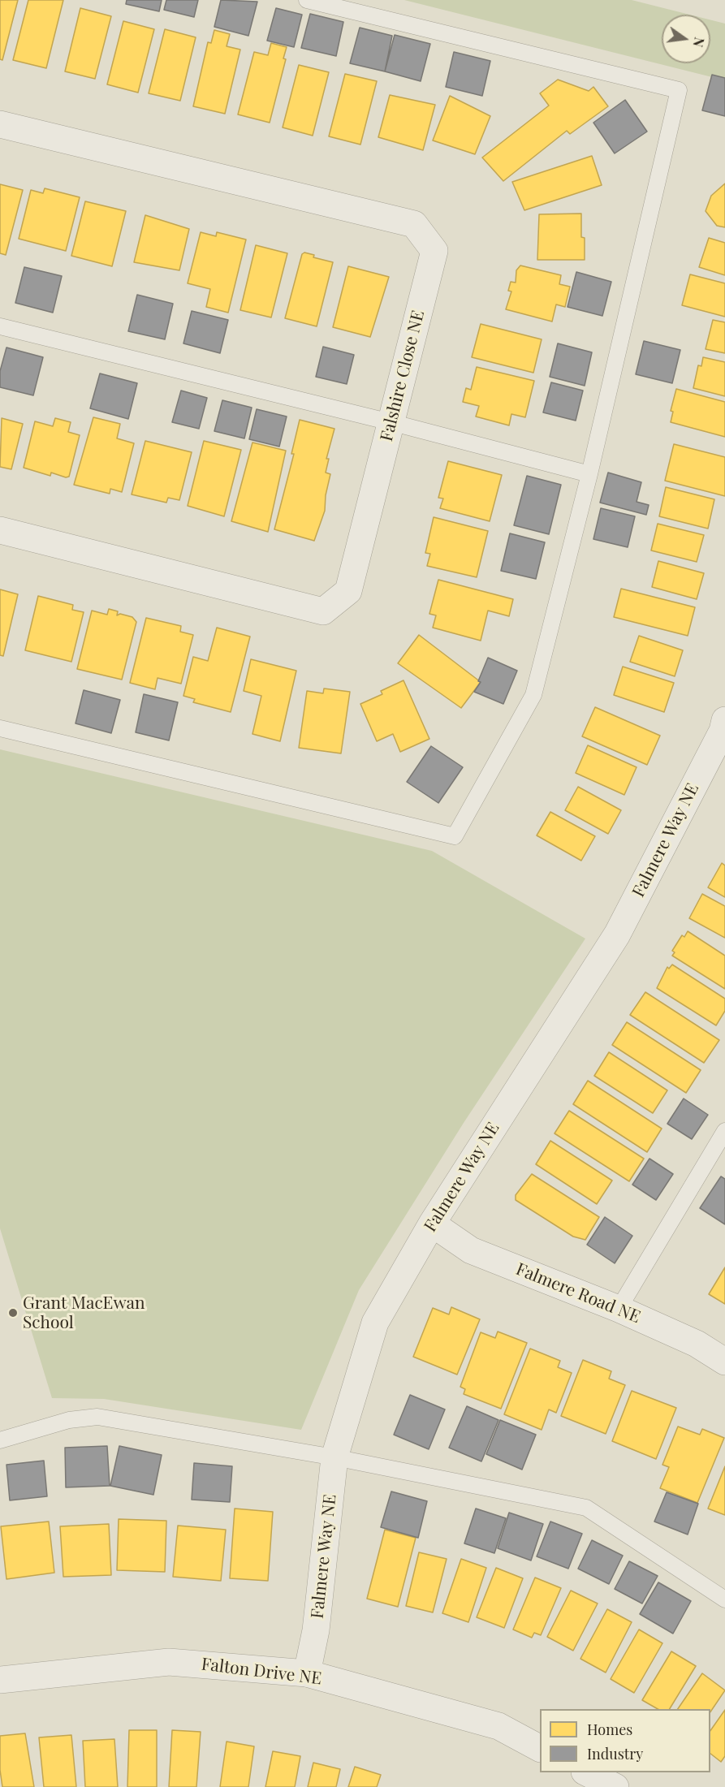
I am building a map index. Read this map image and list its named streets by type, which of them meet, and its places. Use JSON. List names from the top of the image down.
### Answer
{
  "streets": {
    "street": [
      "Falshire Close NE",
      "Falmere Way NE",
      "Falmere Road NE",
      "Falton Drive NE"
    ]
  },
  "crossings": [
    ["Falmere Way NE", "Falmere Road NE"],
    ["Falmere Way NE", "Falton Drive NE"]
  ],
  "places": ["Grant MacEwan School"],
  "legend": ["Homes", "Industry"],
  "north": "right"
}
